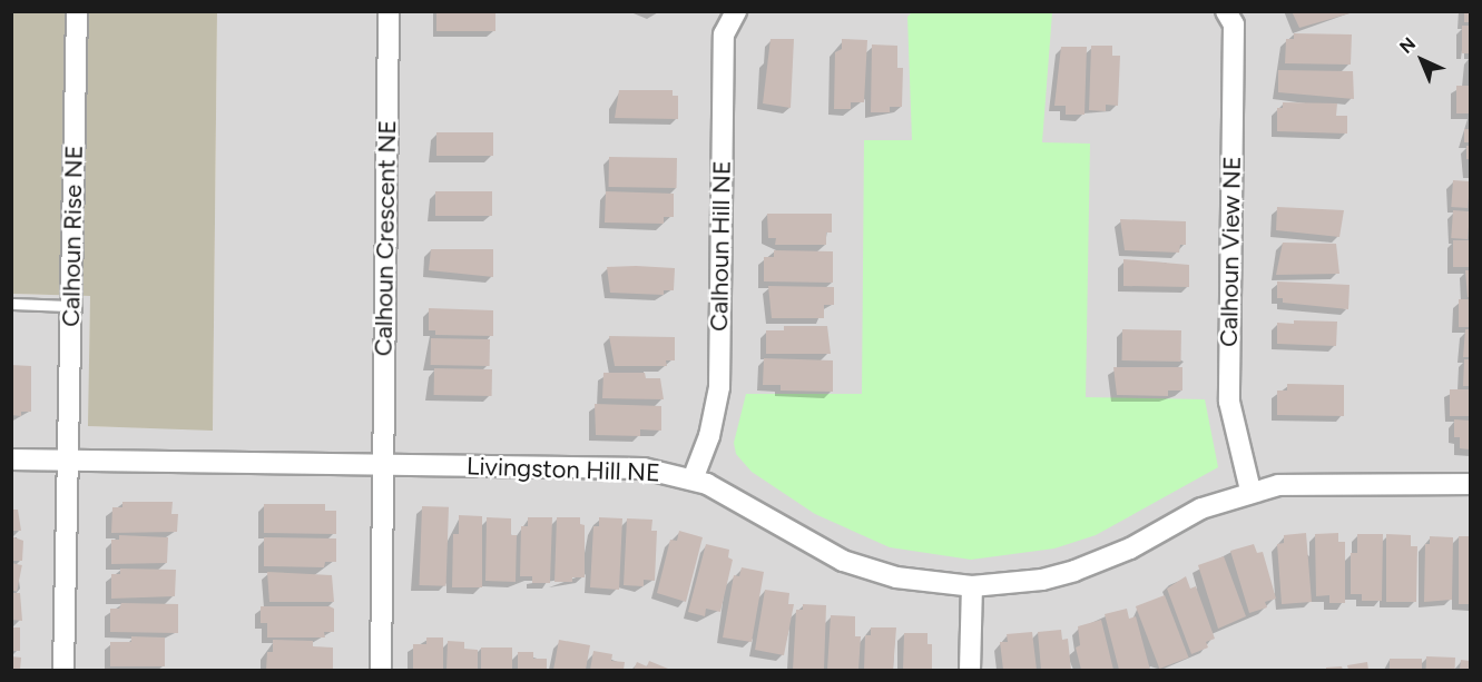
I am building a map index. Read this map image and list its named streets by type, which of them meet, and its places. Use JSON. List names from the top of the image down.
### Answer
{
  "streets": {
    "street": [
      "Calhoun Rise NE",
      "Calhoun Crescent NE",
      "Calhoun Hill NE",
      "Calhoun View NE",
      "Livingston Hill NE"
    ]
  },
  "crossings": [
    ["Calhoun Rise NE", "Livingston Hill NE"],
    ["Calhoun Crescent NE", "Livingston Hill NE"],
    ["Calhoun Hill NE", "Livingston Hill NE"],
    ["Calhoun View NE", "Livingston Hill NE"]
  ],
  "north": "top left"
}
